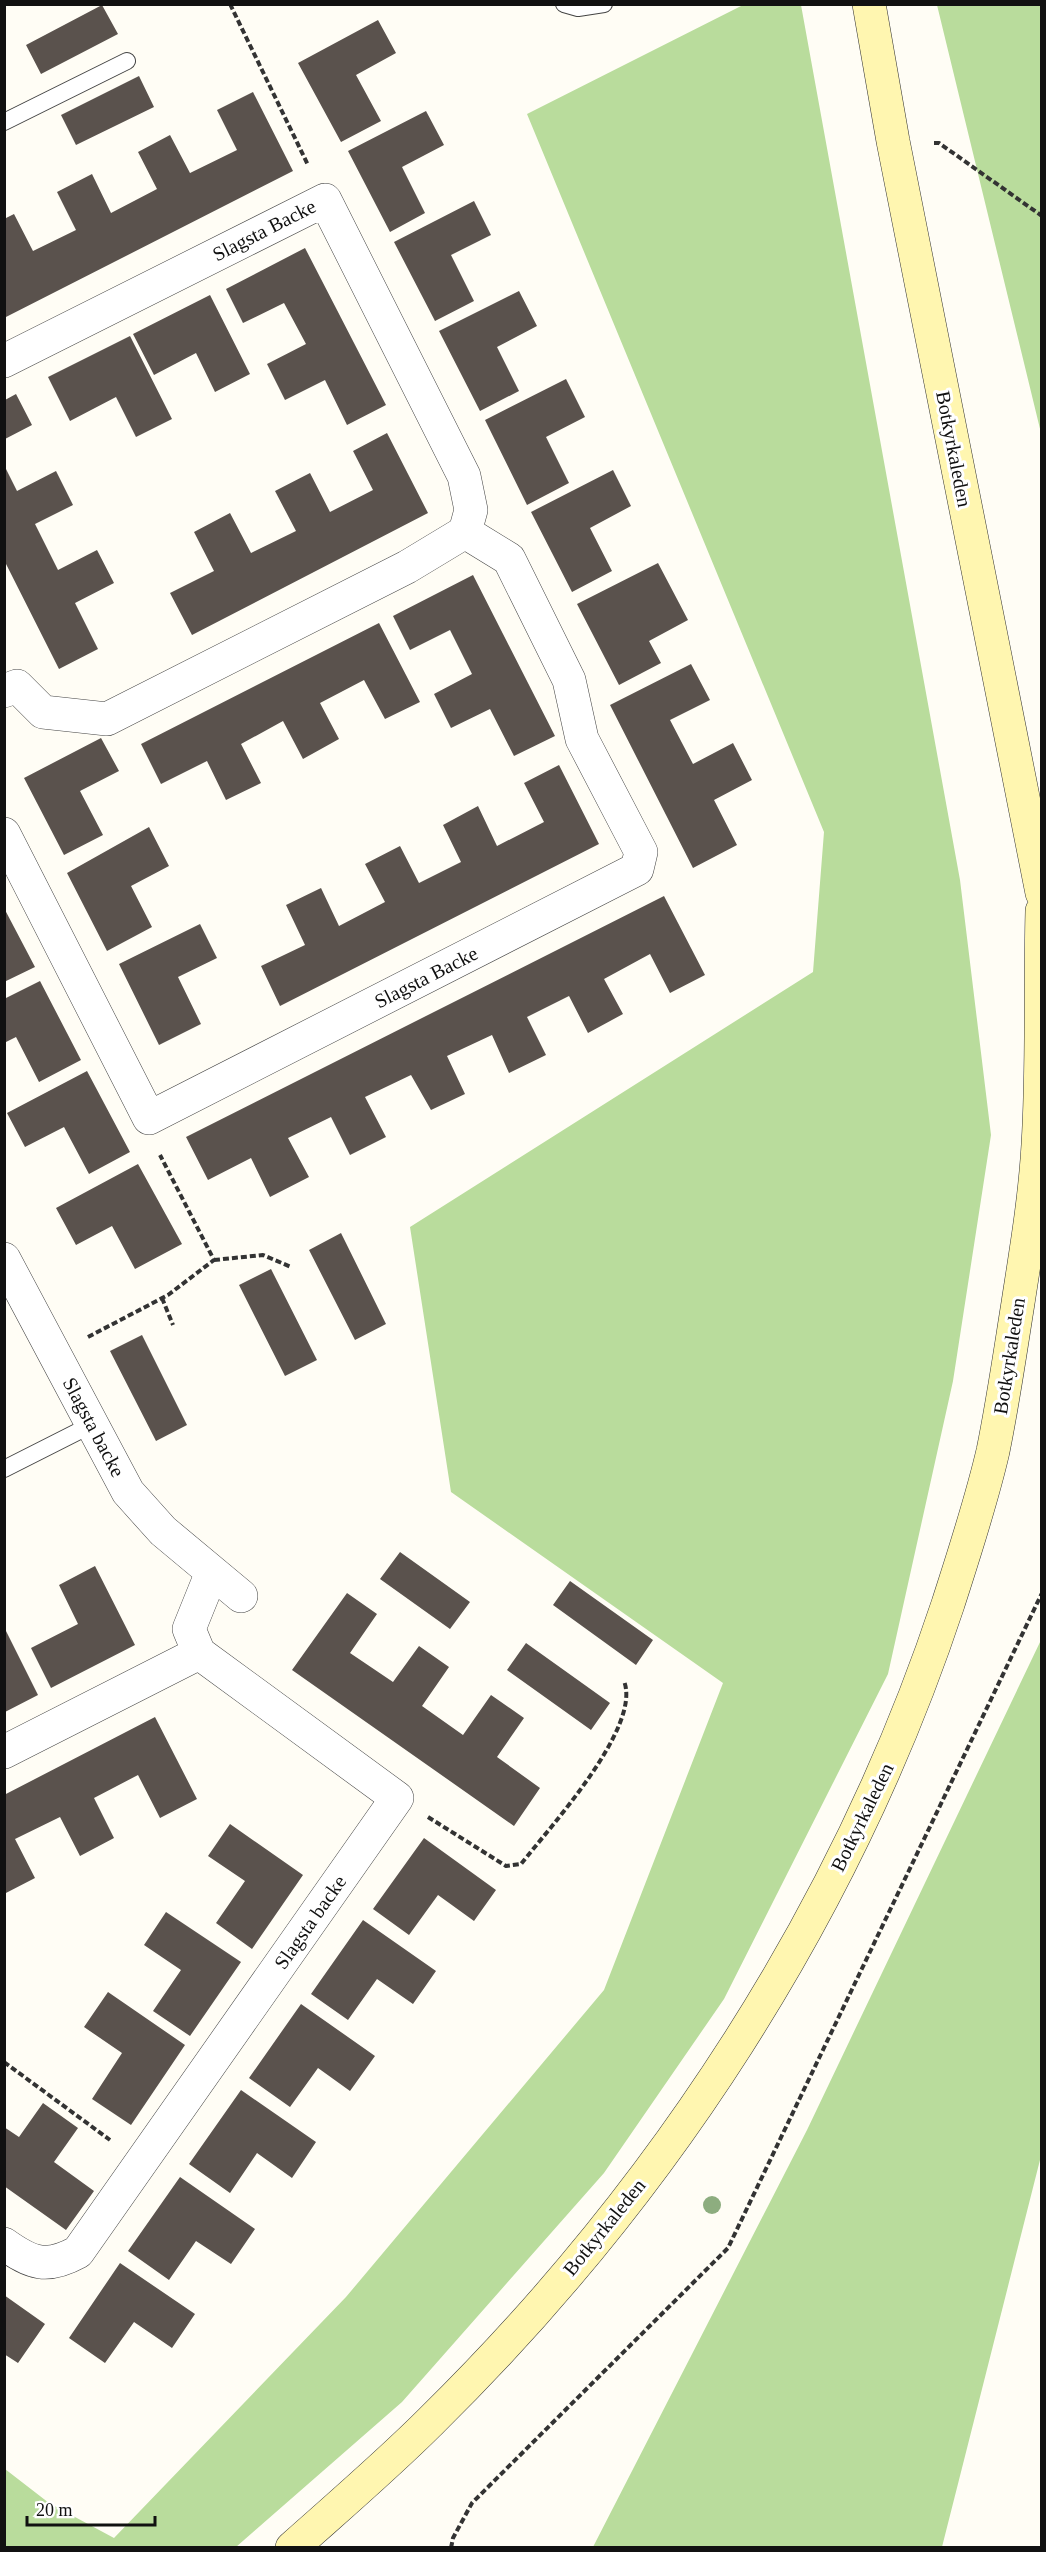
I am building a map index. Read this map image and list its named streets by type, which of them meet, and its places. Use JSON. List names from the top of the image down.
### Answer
{
  "streets": {
    "main road": ["Botkyrkaleden"],
    "street": ["Slagsta Backe", "Slagsta backe"]
  },
  "scale_bar": "20 m"
}
